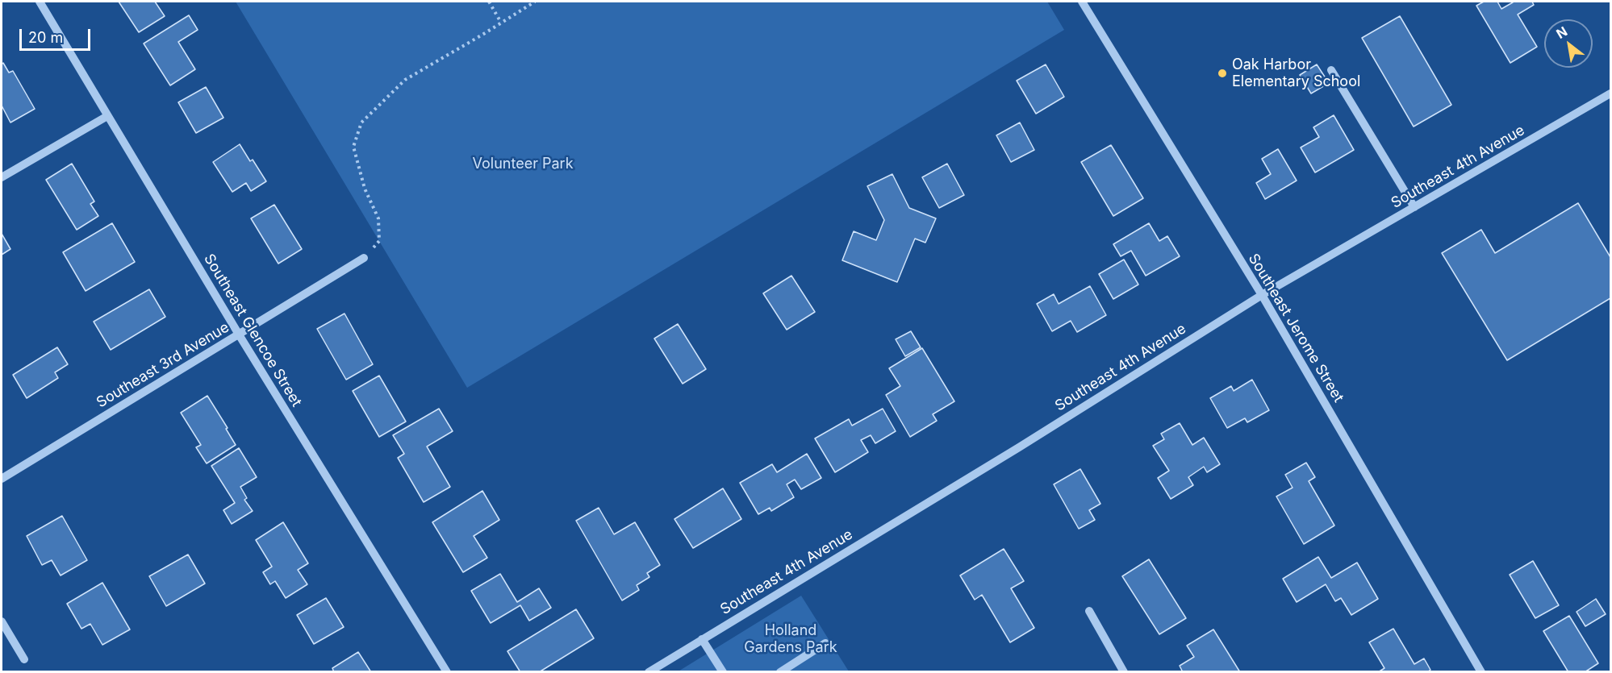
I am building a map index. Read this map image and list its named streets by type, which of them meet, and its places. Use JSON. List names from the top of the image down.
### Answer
{
  "streets": {
    "street": [
      "Southeast 4th Avenue",
      "Southeast Jerome Street",
      "Southeast Glencoe Street",
      "Southeast 3rd Avenue"
    ]
  },
  "crossings": [
    ["Southeast 4th Avenue", "Southeast Jerome Street"],
    ["Southeast Glencoe Street", "Southeast 3rd Avenue"]
  ],
  "parks": ["Volunteer Park", "Holland Gardens Park"],
  "places": ["Oak Harbor Elementary School"],
  "scale_bar": "20 m",
  "north": "top left"
}
